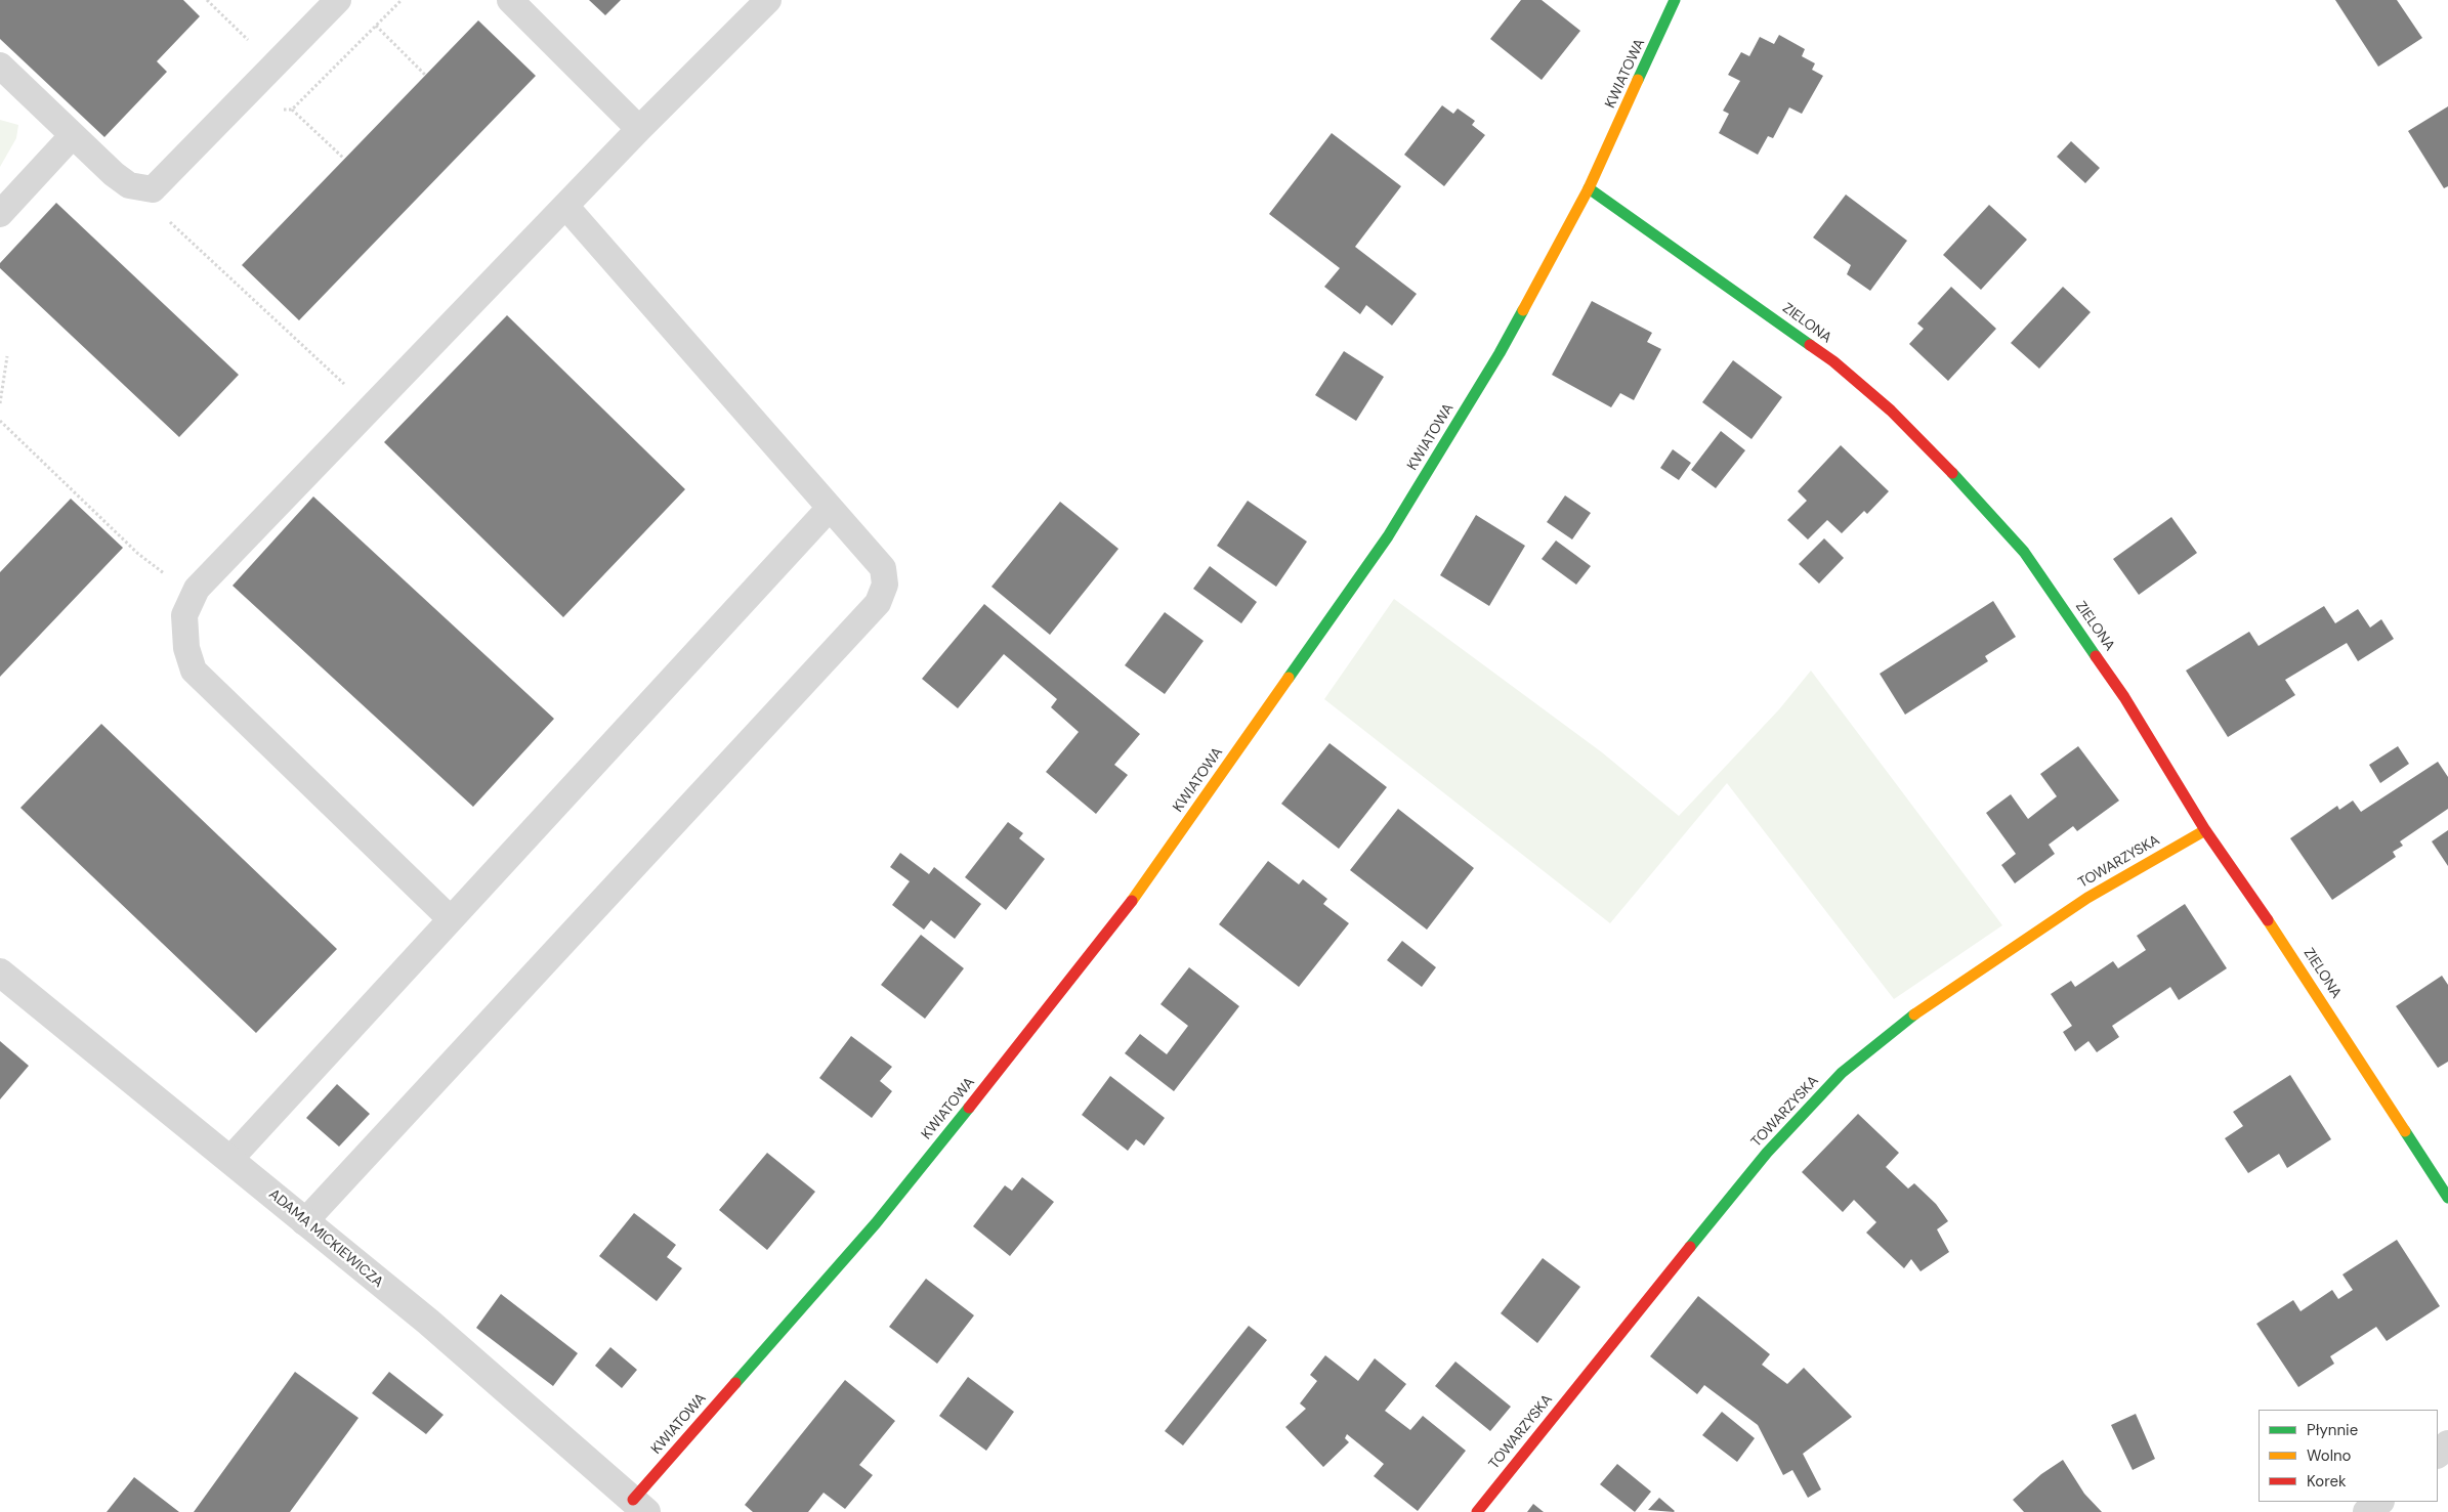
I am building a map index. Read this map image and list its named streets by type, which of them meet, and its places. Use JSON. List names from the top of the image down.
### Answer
{
  "streets": {
    "street": [
      "KWIATOWA",
      "ZIELONA",
      "TOWARZYSKA",
      "ADAMA MICKIEWICZA"
    ]
  },
  "crossings": [
    ["KWIATOWA", "ZIELONA"],
    ["KWIATOWA", "ADAMA MICKIEWICZA"],
    ["ZIELONA", "TOWARZYSKA"]
  ],
  "legend": ["Płynnie", "Wolno", "Korek"]
}
